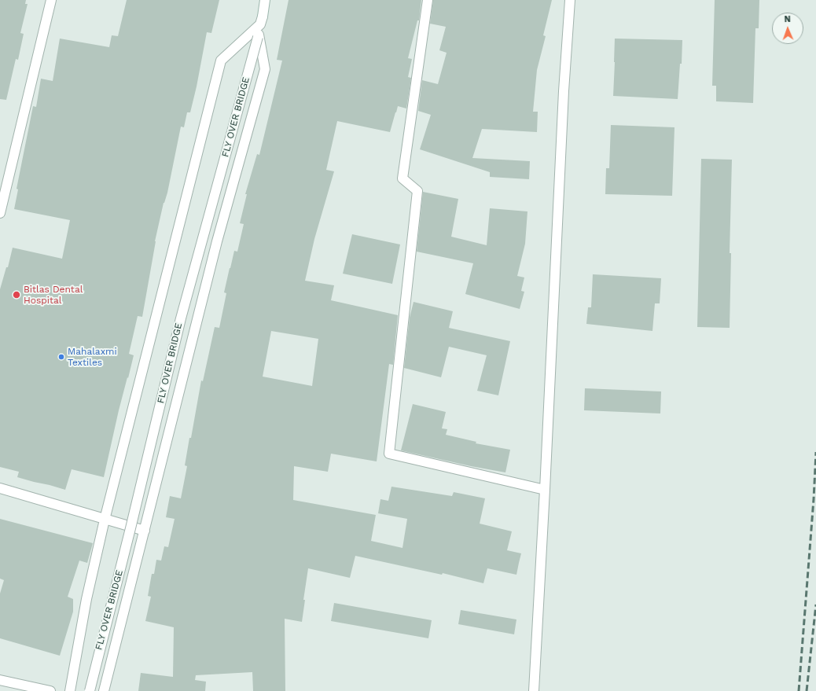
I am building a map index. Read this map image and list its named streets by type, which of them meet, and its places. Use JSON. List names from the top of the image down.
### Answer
{
  "streets": {
    "street": ["FLY OVER BRIDGE"]
  },
  "places": ["Bitlas Dental Hospital", "Mahalaxmi Textiles"],
  "north": "top"
}
